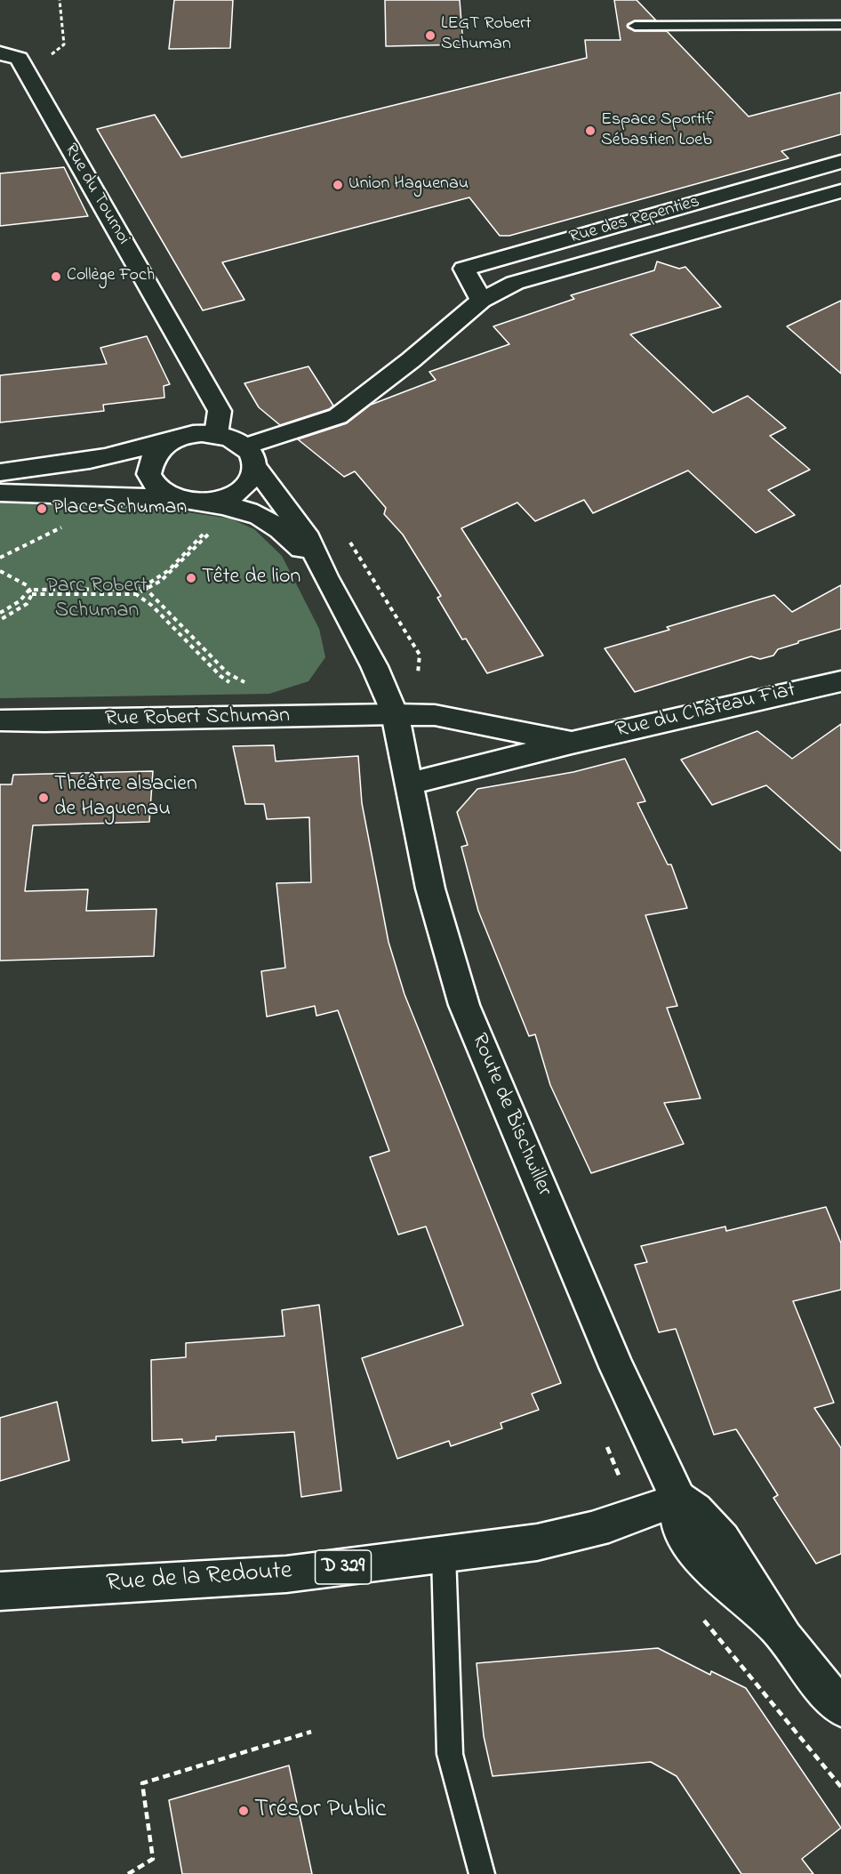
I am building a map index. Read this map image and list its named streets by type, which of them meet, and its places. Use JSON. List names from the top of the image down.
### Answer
{
  "streets": {
    "street": [
      "Rue du Tournoi",
      "Rue des Repenties",
      "Rue du Château Fiat",
      "Rue Robert Schuman",
      "Route de Bischwiller",
      "D 329",
      "Rue de la Redoute"
    ]
  },
  "crossings": [
    ["Rue du Tournoi", "Rue des Repenties"],
    ["Rue du Château Fiat", "Rue Robert Schuman"],
    ["Rue du Château Fiat", "Route de Bischwiller"],
    ["Rue Robert Schuman", "Route de Bischwiller"],
    ["Route de Bischwiller", "Rue de la Redoute"]
  ],
  "parks": ["Parc Robert Schuman"],
  "places": [
    "LEGT Robert Schuman",
    "Espace Sportif Sébastien Loeb",
    "Union Haguenau",
    "Collège Foch",
    "Place Schuman",
    "Tête de lion",
    "Théâtre alsacien de Haguenau",
    "Trésor Public"
  ]
}
